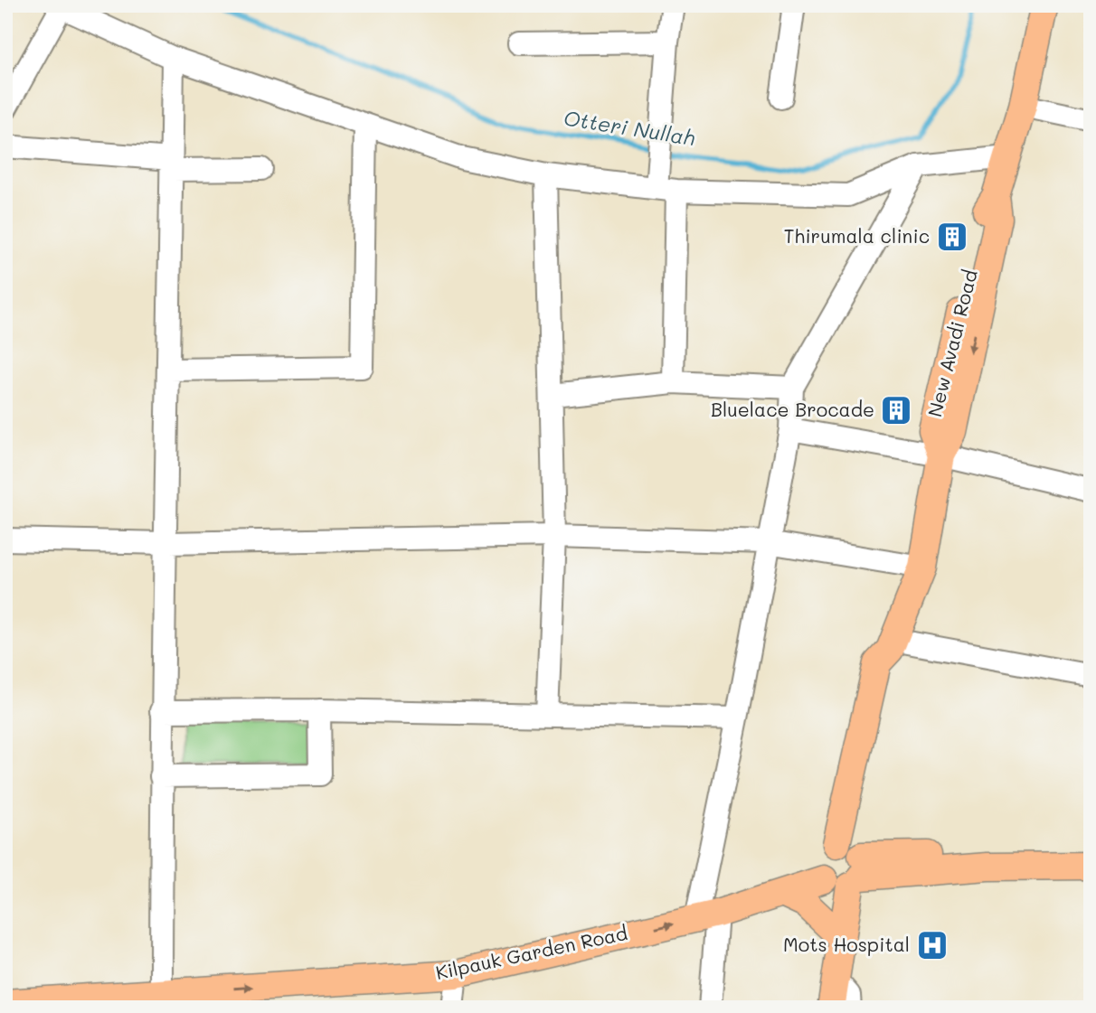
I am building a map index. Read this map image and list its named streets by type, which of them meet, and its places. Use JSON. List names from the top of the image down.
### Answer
{
  "streets": {
    "main road": ["New Avadi Road", "Kilpauk Garden Road"]
  },
  "crossings": [
    ["New Avadi Road", "Kilpauk Garden Road"]
  ],
  "one_way": ["Kilpauk Garden Road"],
  "water": ["Otteri Nullah"],
  "places": {
    "building": ["Thirumala clinic", "Bluelace Brocade"],
    "hospital": ["Mots Hospital"]
  }
}
